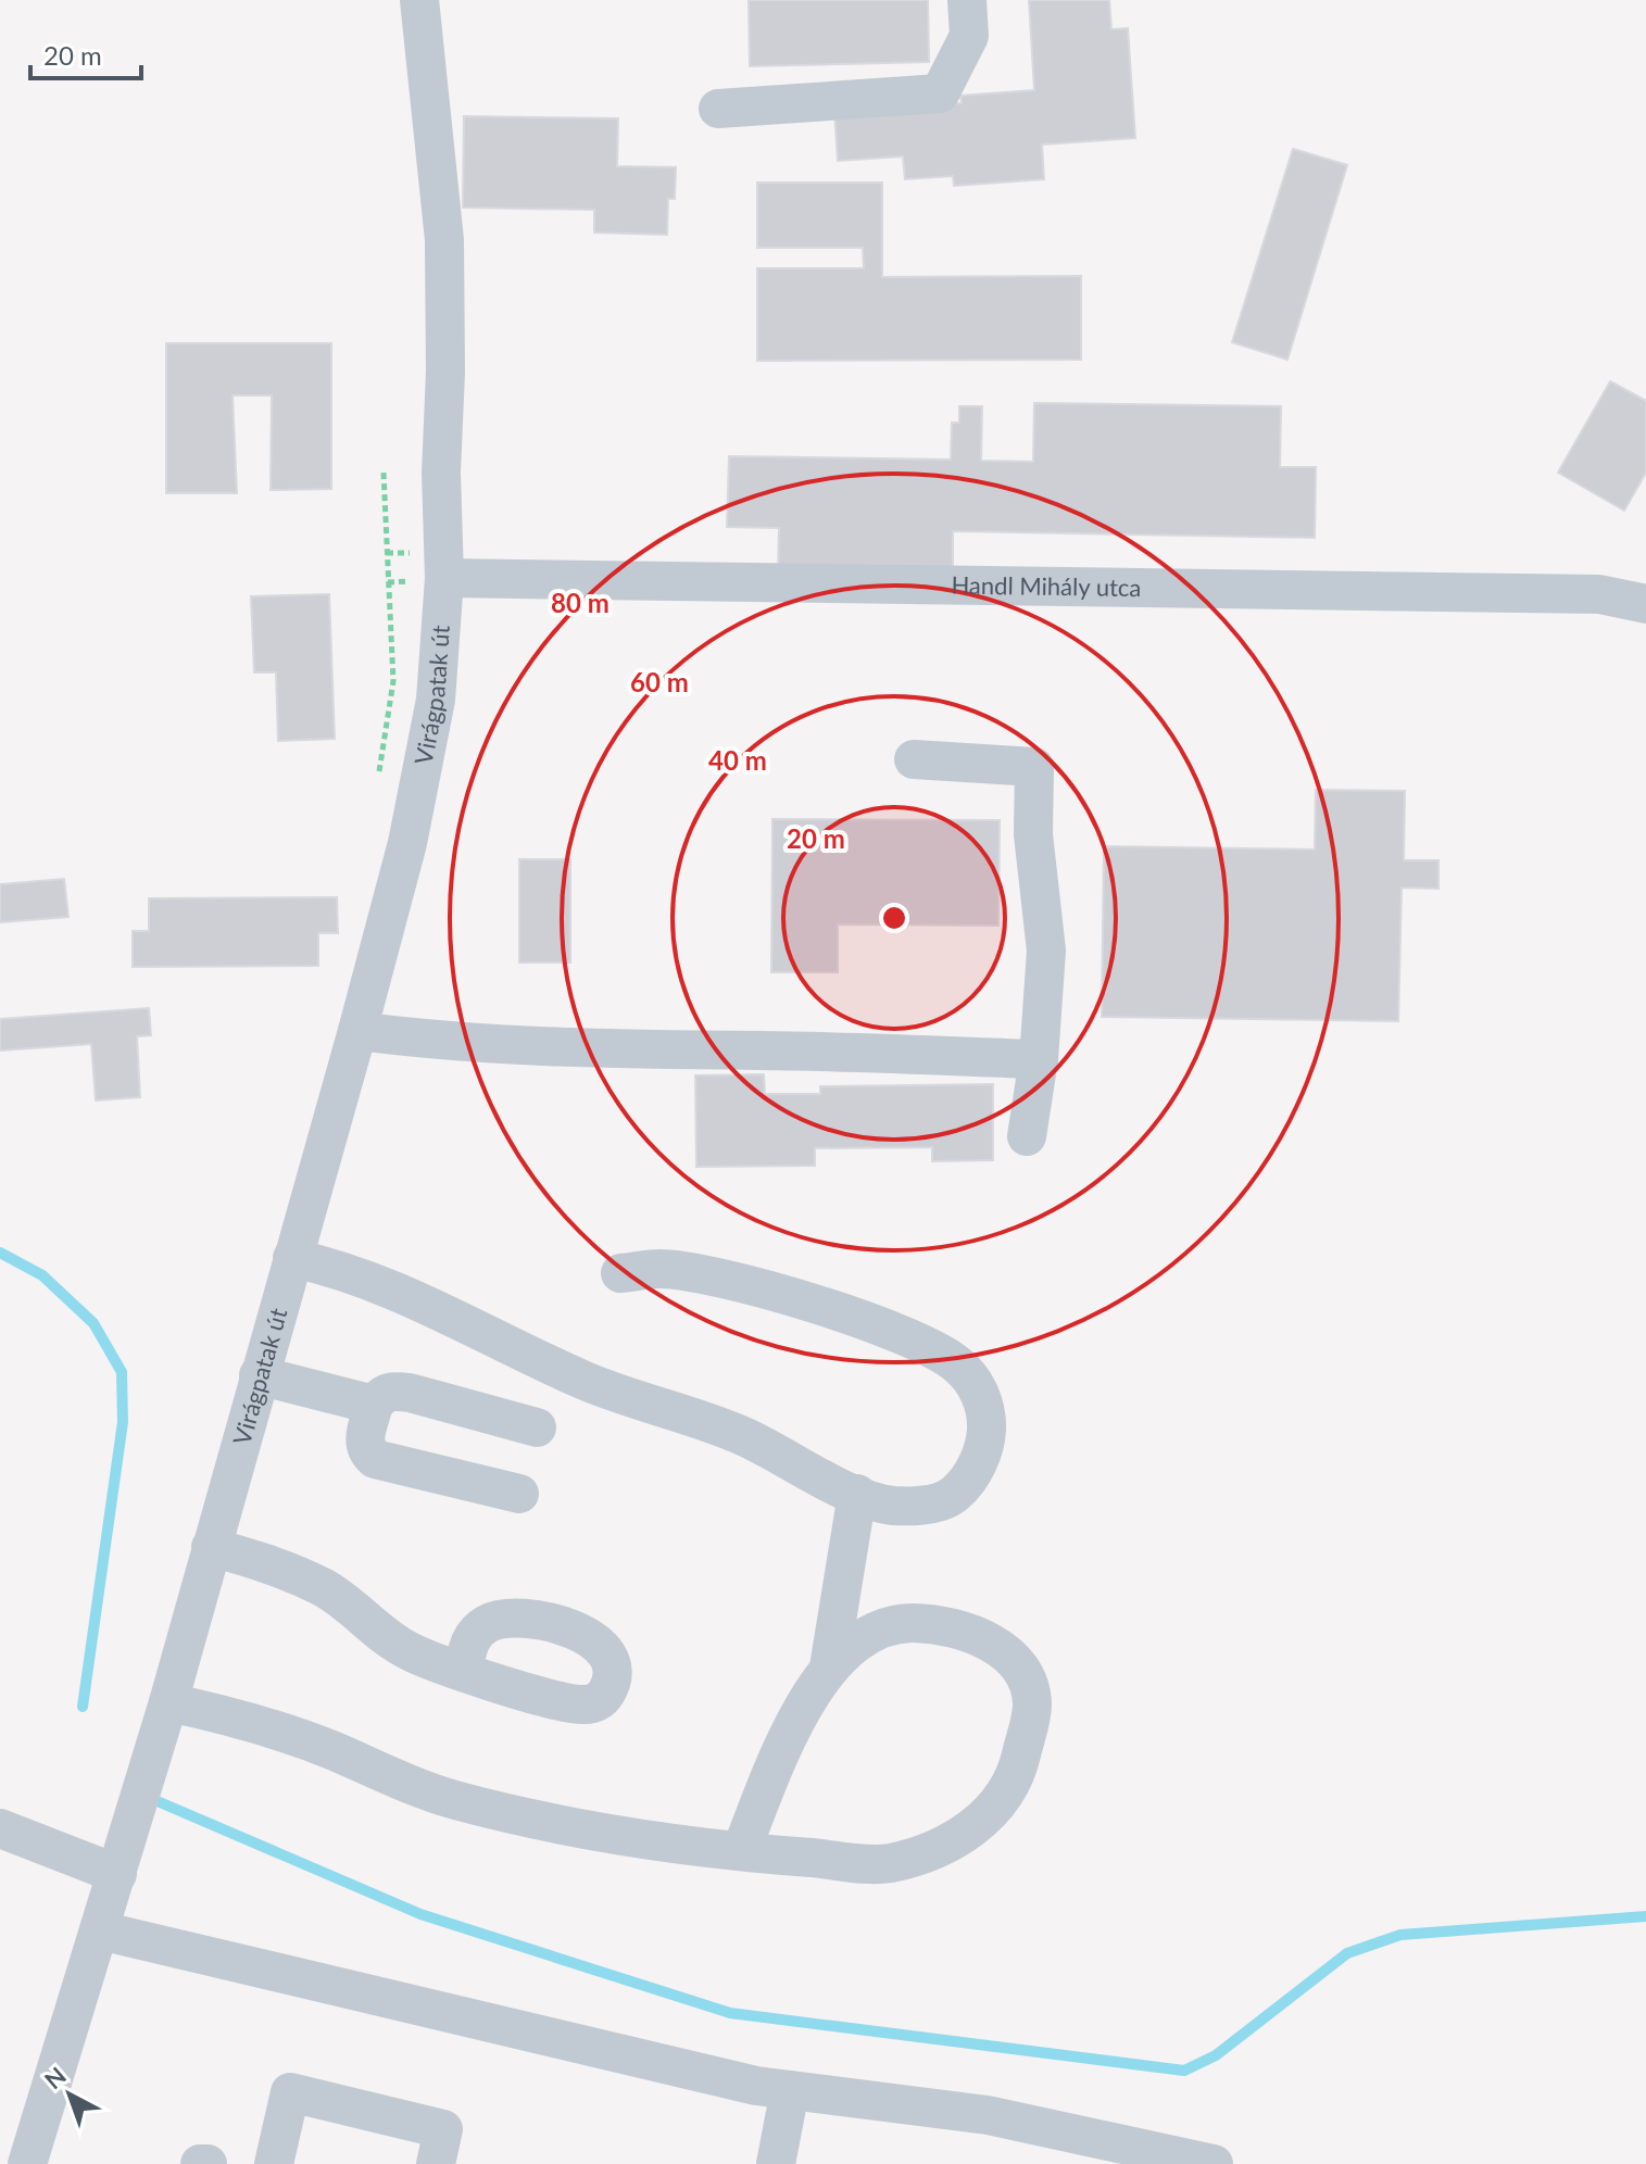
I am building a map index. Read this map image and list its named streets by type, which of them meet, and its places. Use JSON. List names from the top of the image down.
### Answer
{
  "streets": {
    "street": ["Handl Mihály utca", "Virágpatak út"]
  },
  "crossings": [
    ["Handl Mihály utca", "Virágpatak út"]
  ],
  "scale_bar": "20 m",
  "north": "top left",
  "rings": [
    "80 m",
    "60 m",
    "40 m",
    "20 m"
  ]
}
